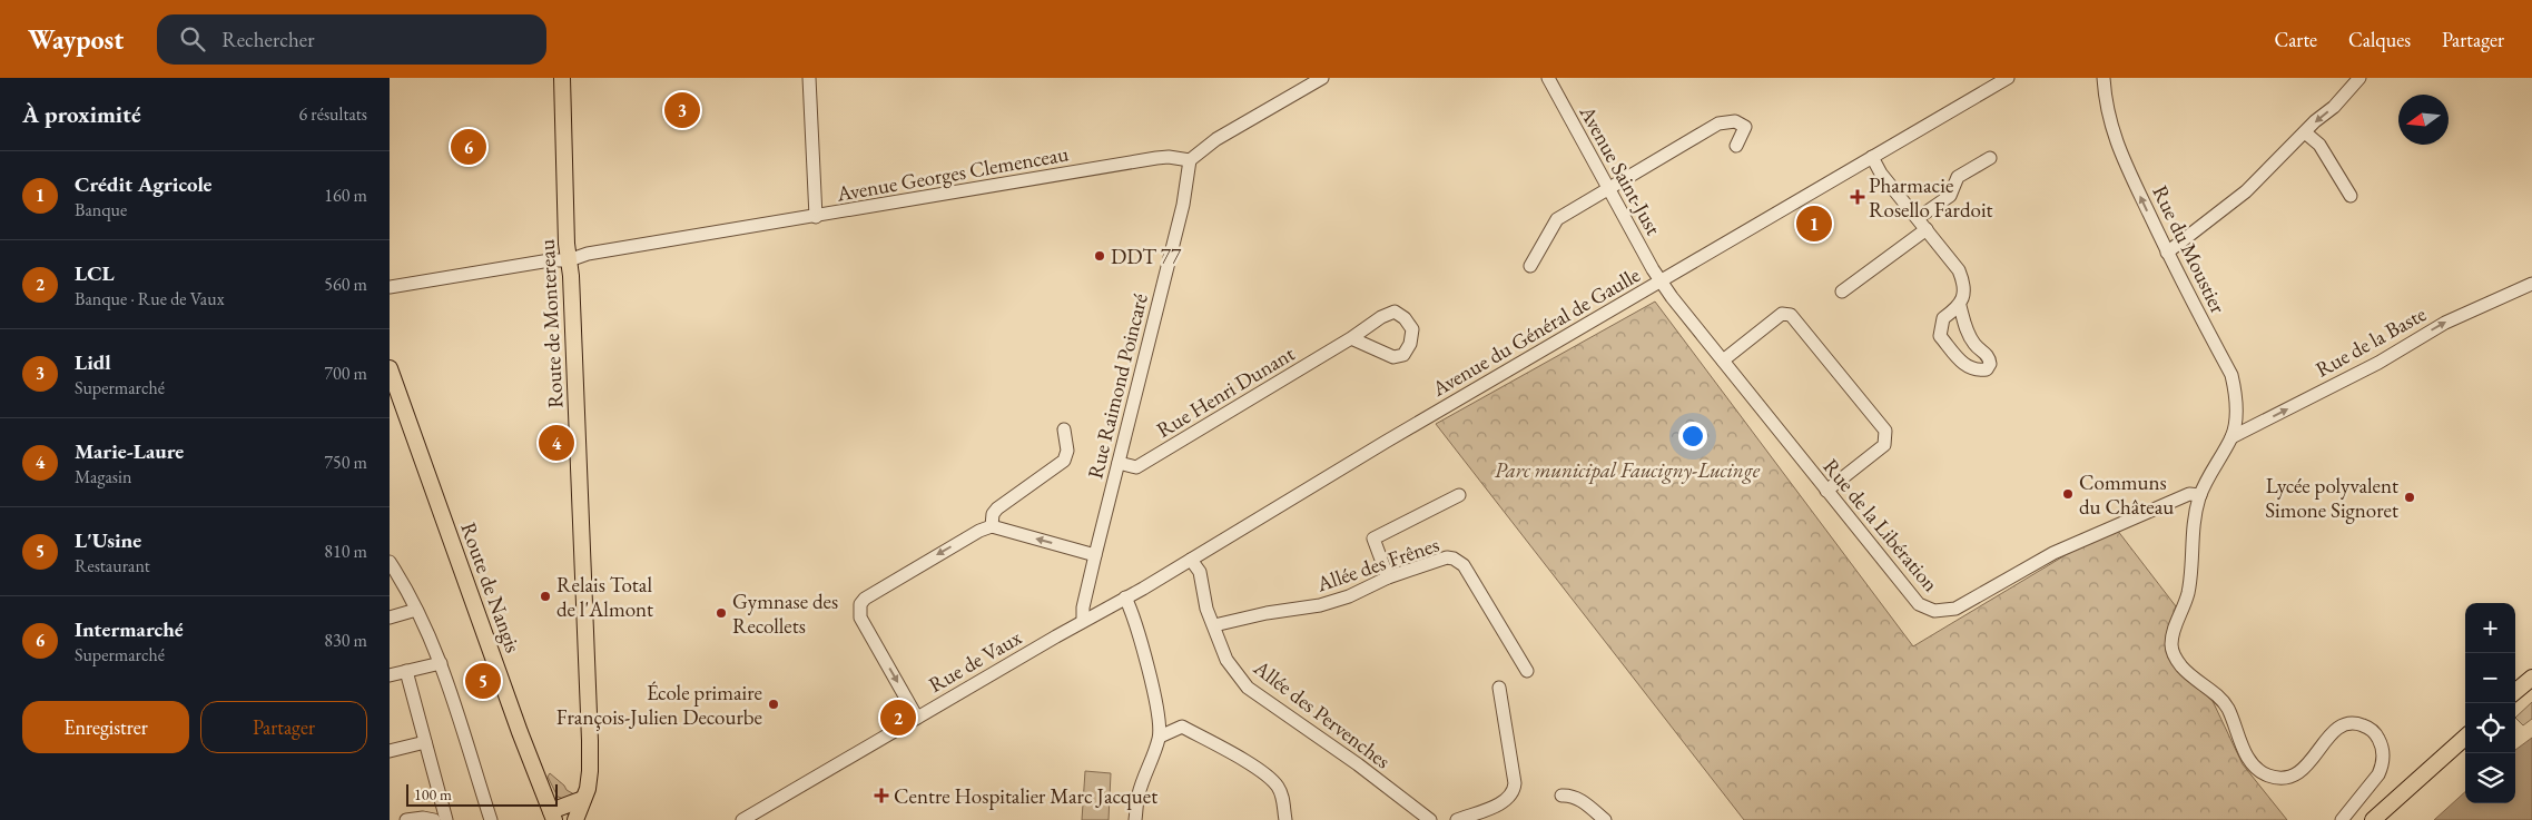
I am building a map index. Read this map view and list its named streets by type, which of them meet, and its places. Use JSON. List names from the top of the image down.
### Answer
{
  "streets": {
    "main road": ["Route de Montereau", "Route de Nangis"],
    "street": [
      "Avenue Saint-Just",
      "Avenue Georges Clemenceau",
      "Rue du Moustier",
      "Avenue du Général de Gaulle",
      "Rue de la Baste",
      "Rue Raimond Poincaré",
      "Rue Henri Dunant",
      "Rue de la Libération",
      "Allée des Frênes",
      "Rue de Vaux",
      "Allée des Pervenches"
    ]
  },
  "crossings": [
    ["Avenue Saint-Just", "Avenue du Général de Gaulle"],
    ["Avenue Saint-Just", "Rue de la Libération"],
    ["Avenue Georges Clemenceau", "Route de Montereau"],
    ["Avenue Georges Clemenceau", "Rue Raimond Poincaré"],
    ["Rue du Moustier", "Rue de la Baste"],
    ["Avenue du Général de Gaulle", "Rue Raimond Poincaré"],
    ["Avenue du Général de Gaulle", "Rue de la Libération"],
    ["Avenue du Général de Gaulle", "Rue de Vaux"],
    ["Avenue du Général de Gaulle", "Allée des Pervenches"],
    ["Rue Raimond Poincaré", "Rue Henri Dunant"],
    ["Rue Raimond Poincaré", "Rue de Vaux"],
    ["Allée des Frênes", "Allée des Pervenches"]
  ],
  "one_way": ["Rue du Moustier", "Rue de la Baste"],
  "parks": ["Parc municipal Faucigny-Lucinge"],
  "places": {
    "health": ["Pharmacie Rosello Fardoit", "Centre Hospitalier Marc Jacquet"],
    "other": [
      "DDT 77",
      "Communs du Château",
      "Lycée polyvalent Simone Signoret",
      "Relais Total de l'Almont",
      "Gymnase des Recollets",
      "École primaire François-Julien Decourbe"
    ]
  },
  "scale_bar": "100 m",
  "north": "left",
  "page": {
    "header": "Waypost",
    "search": "Rechercher",
    "nav": ["Carte", "Calques", "Partager"],
    "heading": ["À proximité", "6 résultats"],
    "pins": [
      "3",
      "6",
      "1",
      "4",
      "5",
      "2"
    ],
    "list": [
      {
        "mark": "1",
        "name": "Crédit Agricole",
        "note": "Banque",
        "value": "160 m"
      },
      {
        "mark": "2",
        "name": "LCL",
        "note": "Banque · Rue de Vaux",
        "value": "560 m"
      },
      {
        "mark": "3",
        "name": "Lidl",
        "note": "Supermarché",
        "value": "700 m"
      },
      {
        "mark": "4",
        "name": "Marie-Laure",
        "note": "Magasin",
        "value": "750 m"
      },
      {
        "mark": "5",
        "name": "L'Usine",
        "note": "Restaurant",
        "value": "810 m"
      },
      {
        "mark": "6",
        "name": "Intermarché",
        "note": "Supermarché",
        "value": "830 m"
      }
    ],
    "map_buttons": ["+", "−"],
    "buttons": ["Enregistrer", "Partager"],
    "scale": "100 m"
  }
}
